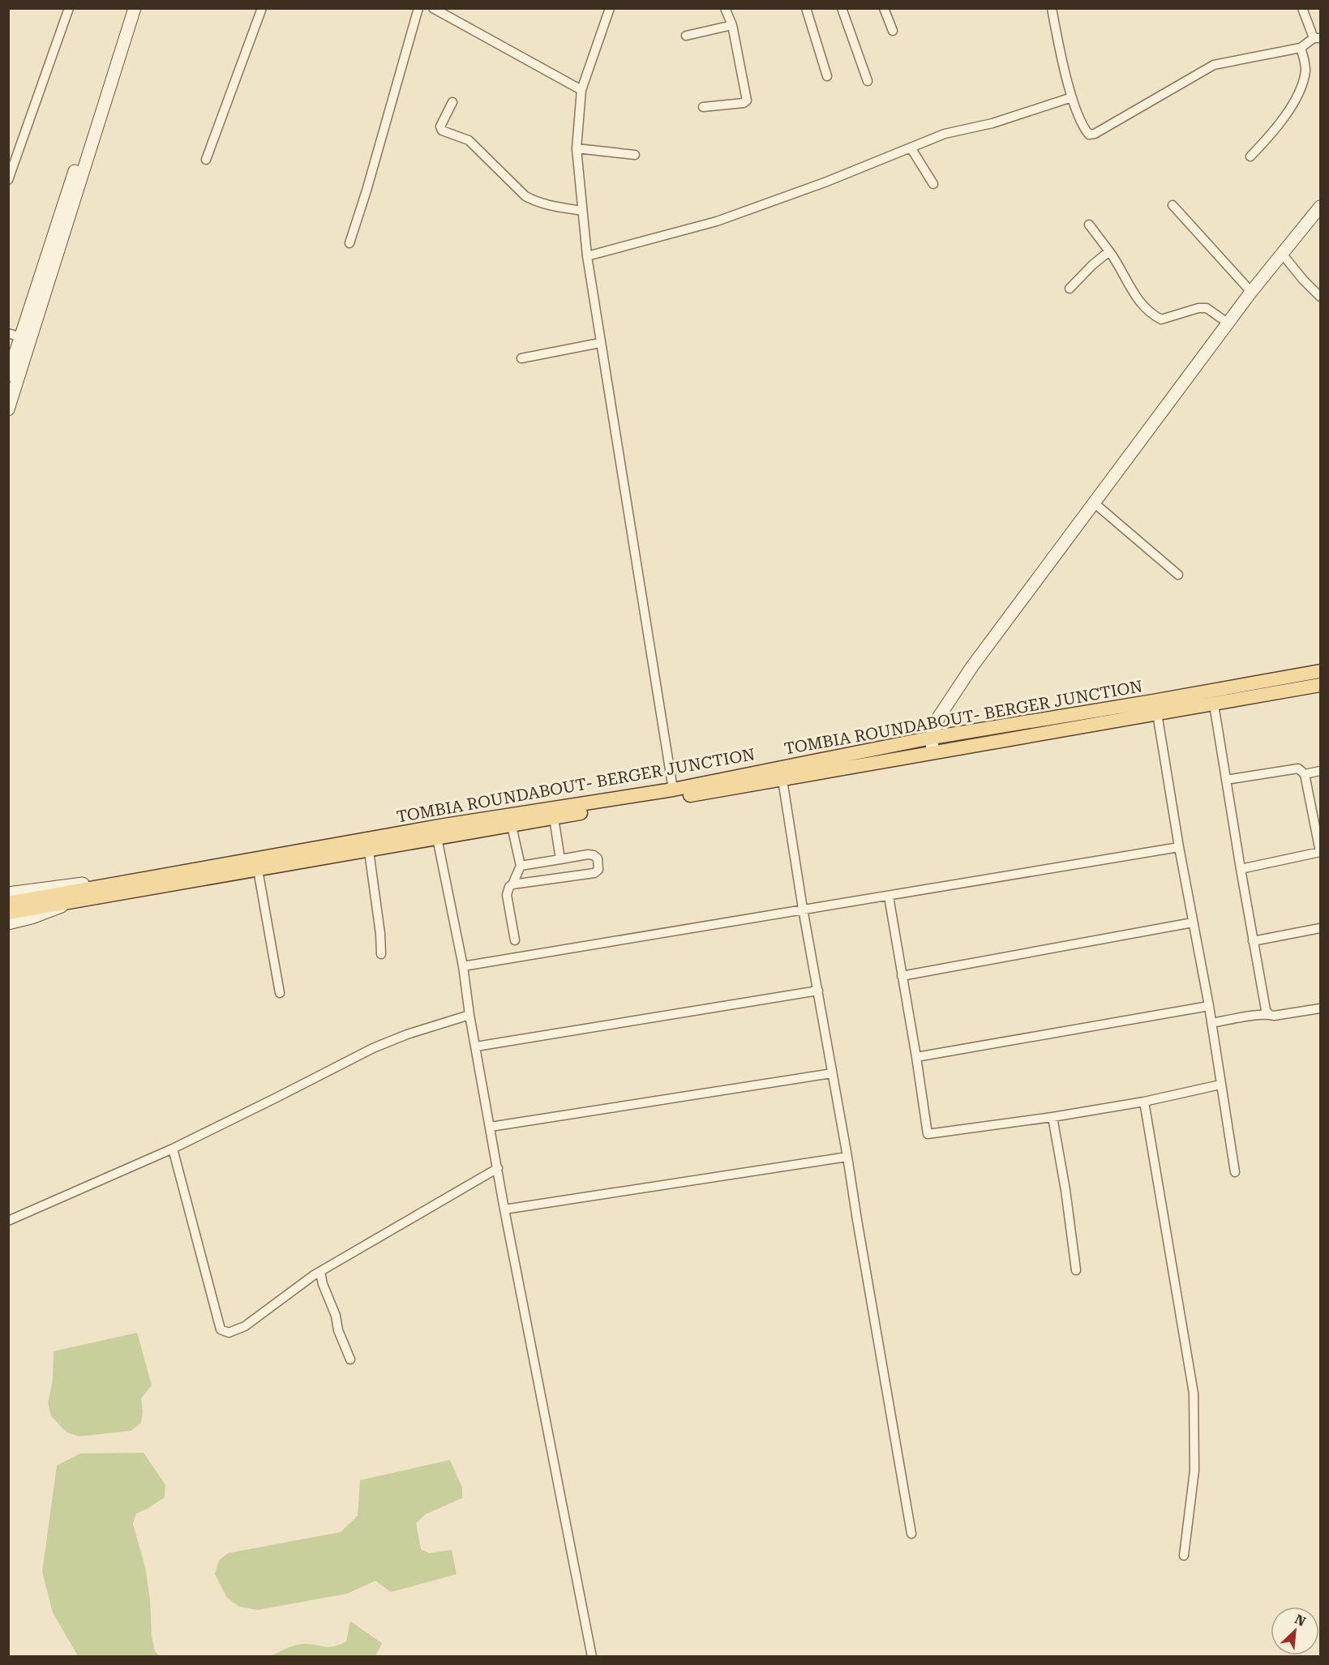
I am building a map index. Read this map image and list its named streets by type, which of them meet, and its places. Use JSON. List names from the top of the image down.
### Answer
{
  "streets": {
    "main road": ["TOMBIA ROUNDABOUT- BERGER JUNCTION"]
  },
  "north": "top right"
}
